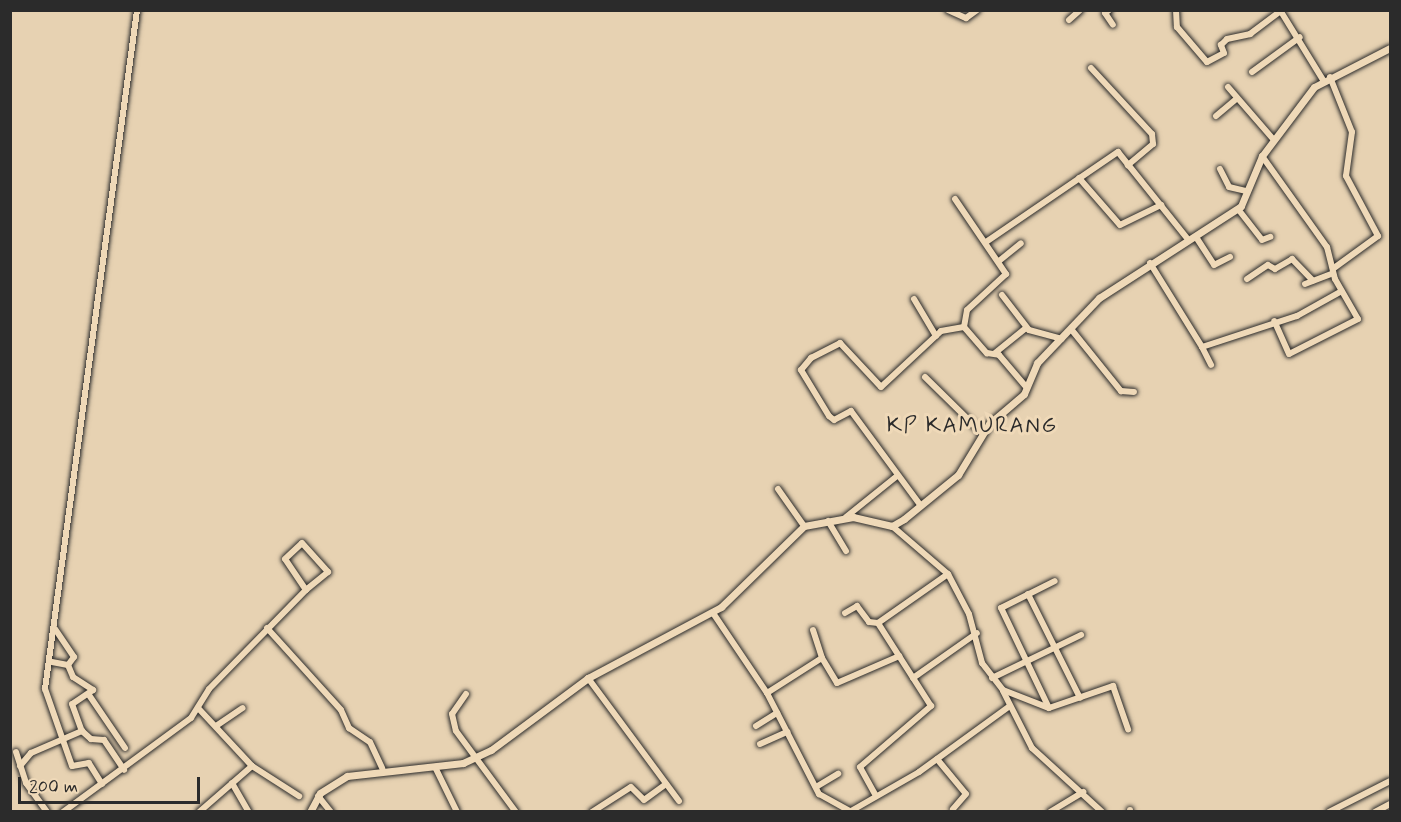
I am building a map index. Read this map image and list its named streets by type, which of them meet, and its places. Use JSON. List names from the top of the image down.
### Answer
{
  "districts": ["KP KAMURANG"],
  "scale_bar": "200 m"
}
